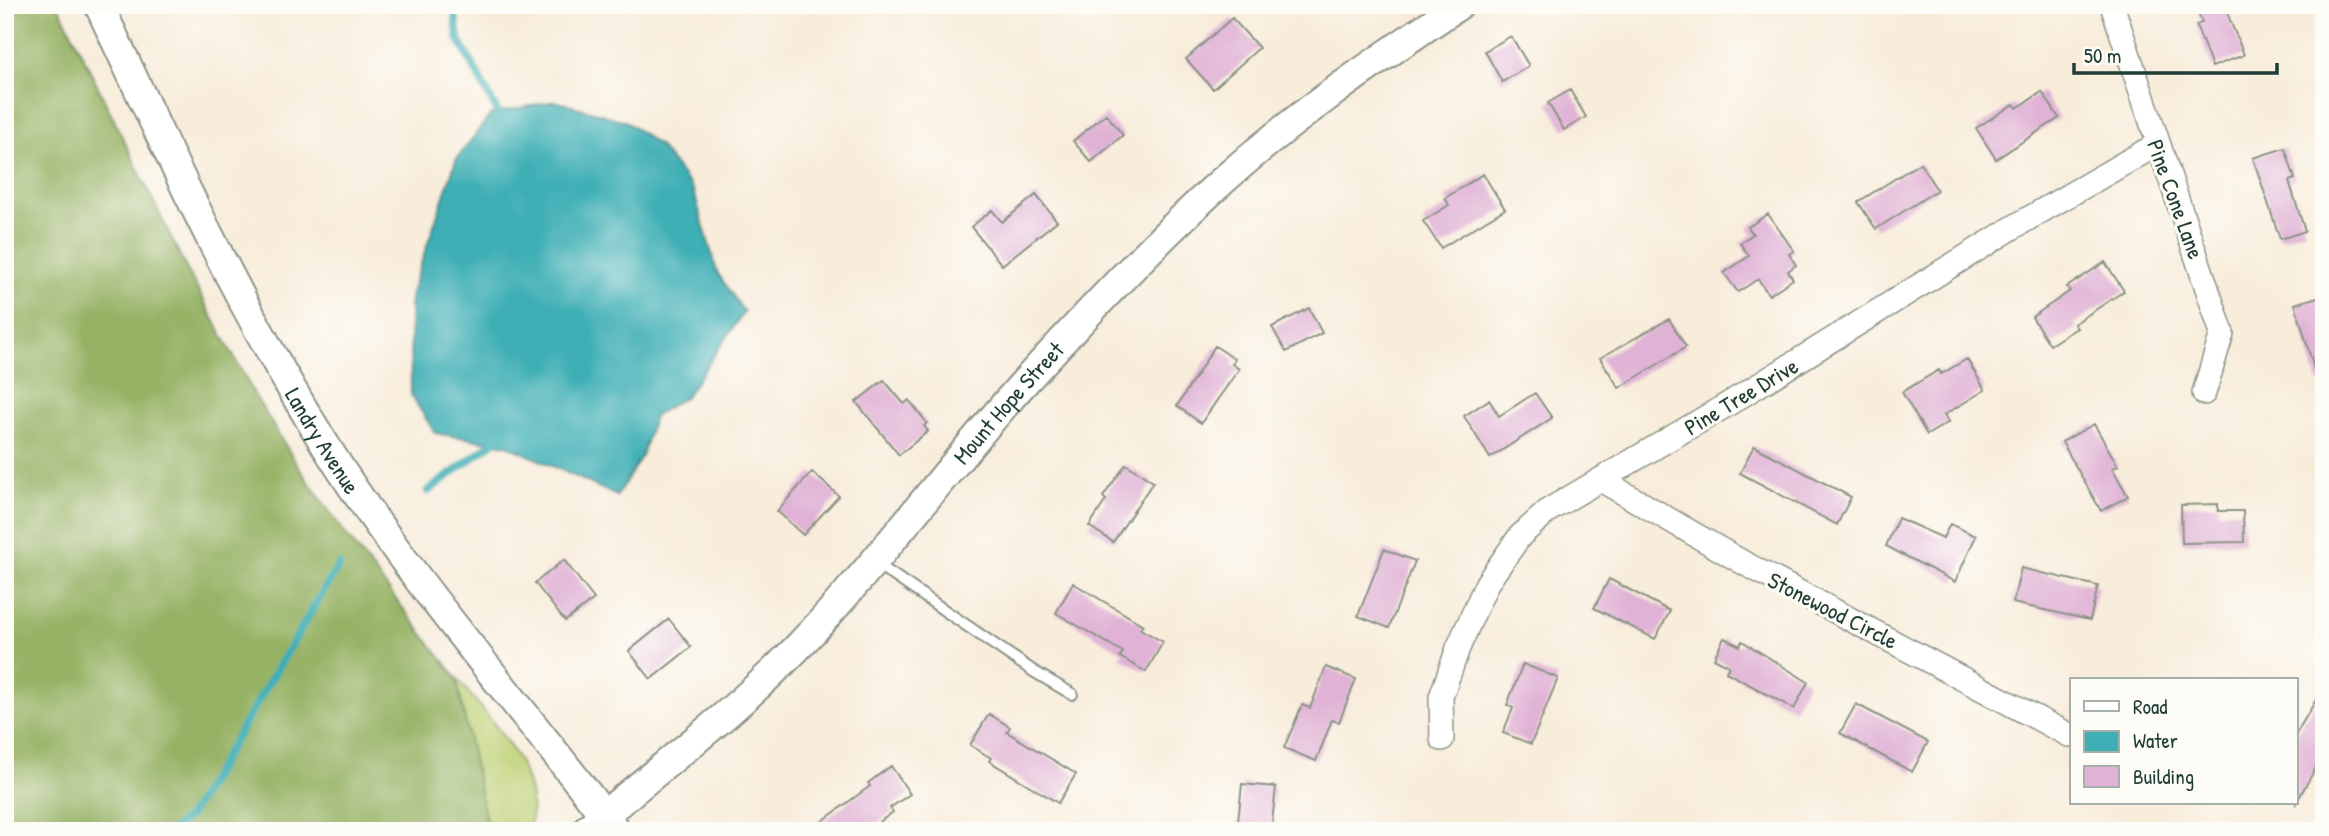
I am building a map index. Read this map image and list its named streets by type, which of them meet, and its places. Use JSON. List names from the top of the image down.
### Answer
{
  "streets": {
    "street": [
      "Pine Cone Lane",
      "Pine Tree Drive",
      "Mount Hope Street",
      "Landry Avenue",
      "Stonewood Circle"
    ]
  },
  "crossings": [
    ["Pine Cone Lane", "Pine Tree Drive"],
    ["Pine Tree Drive", "Stonewood Circle"],
    ["Mount Hope Street", "Landry Avenue"]
  ],
  "legend": ["Road", "Water", "Building"],
  "scale_bar": "50 m"
}
